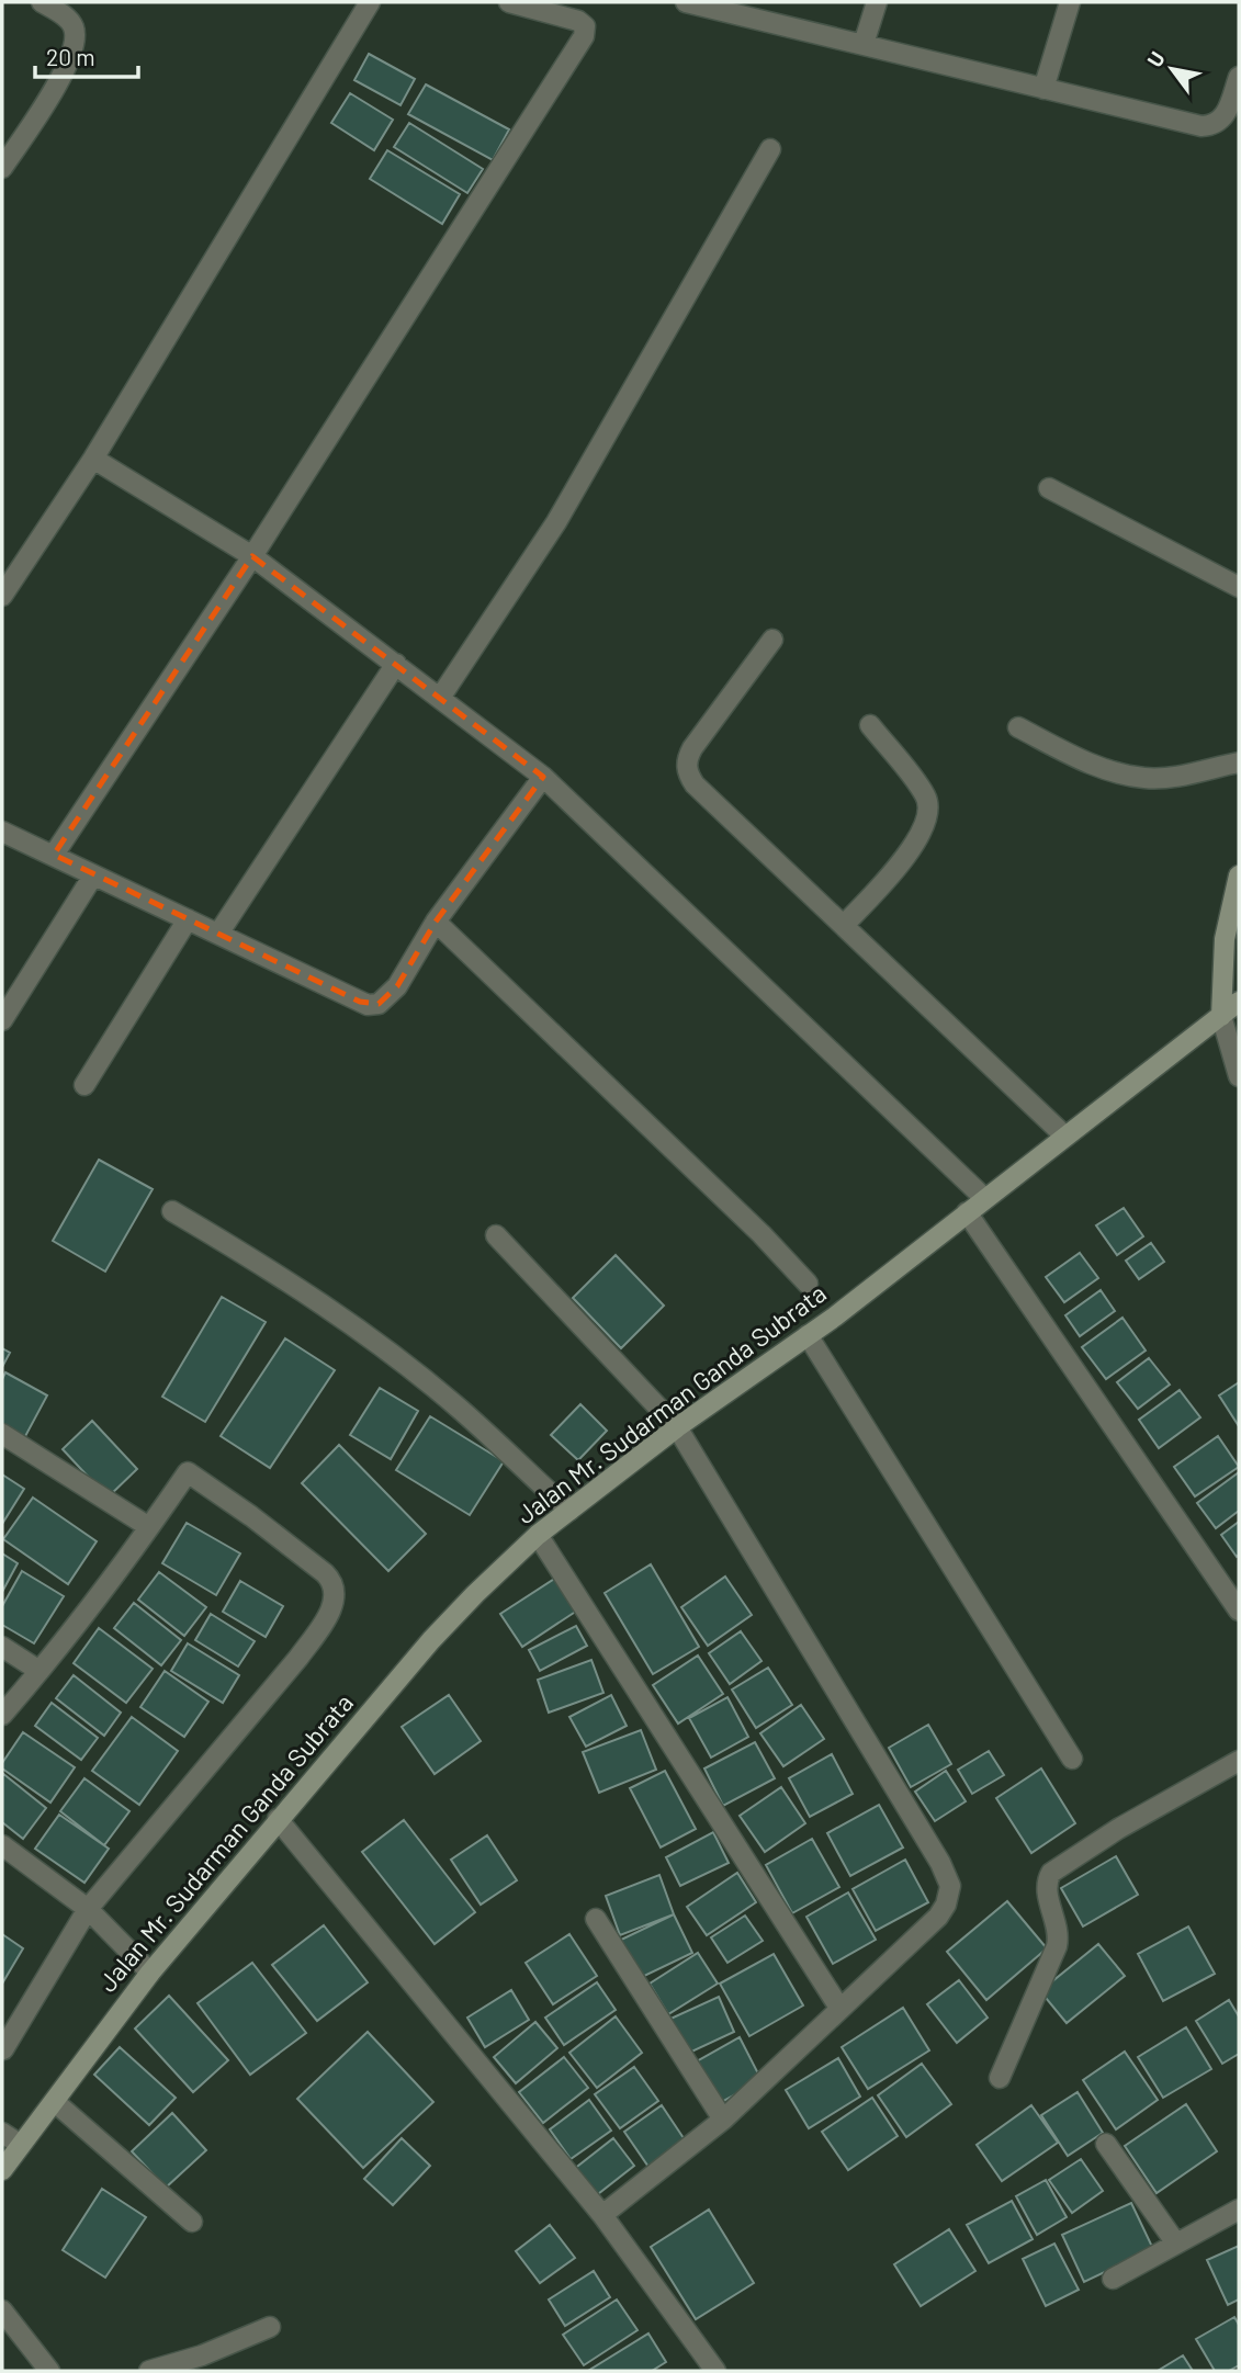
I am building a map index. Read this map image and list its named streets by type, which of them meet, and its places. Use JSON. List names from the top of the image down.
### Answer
{
  "streets": {
    "street": ["Jalan Mr. Sudarman Ganda Subrata"]
  },
  "scale_bar": "20 m",
  "north": "top left"
}
